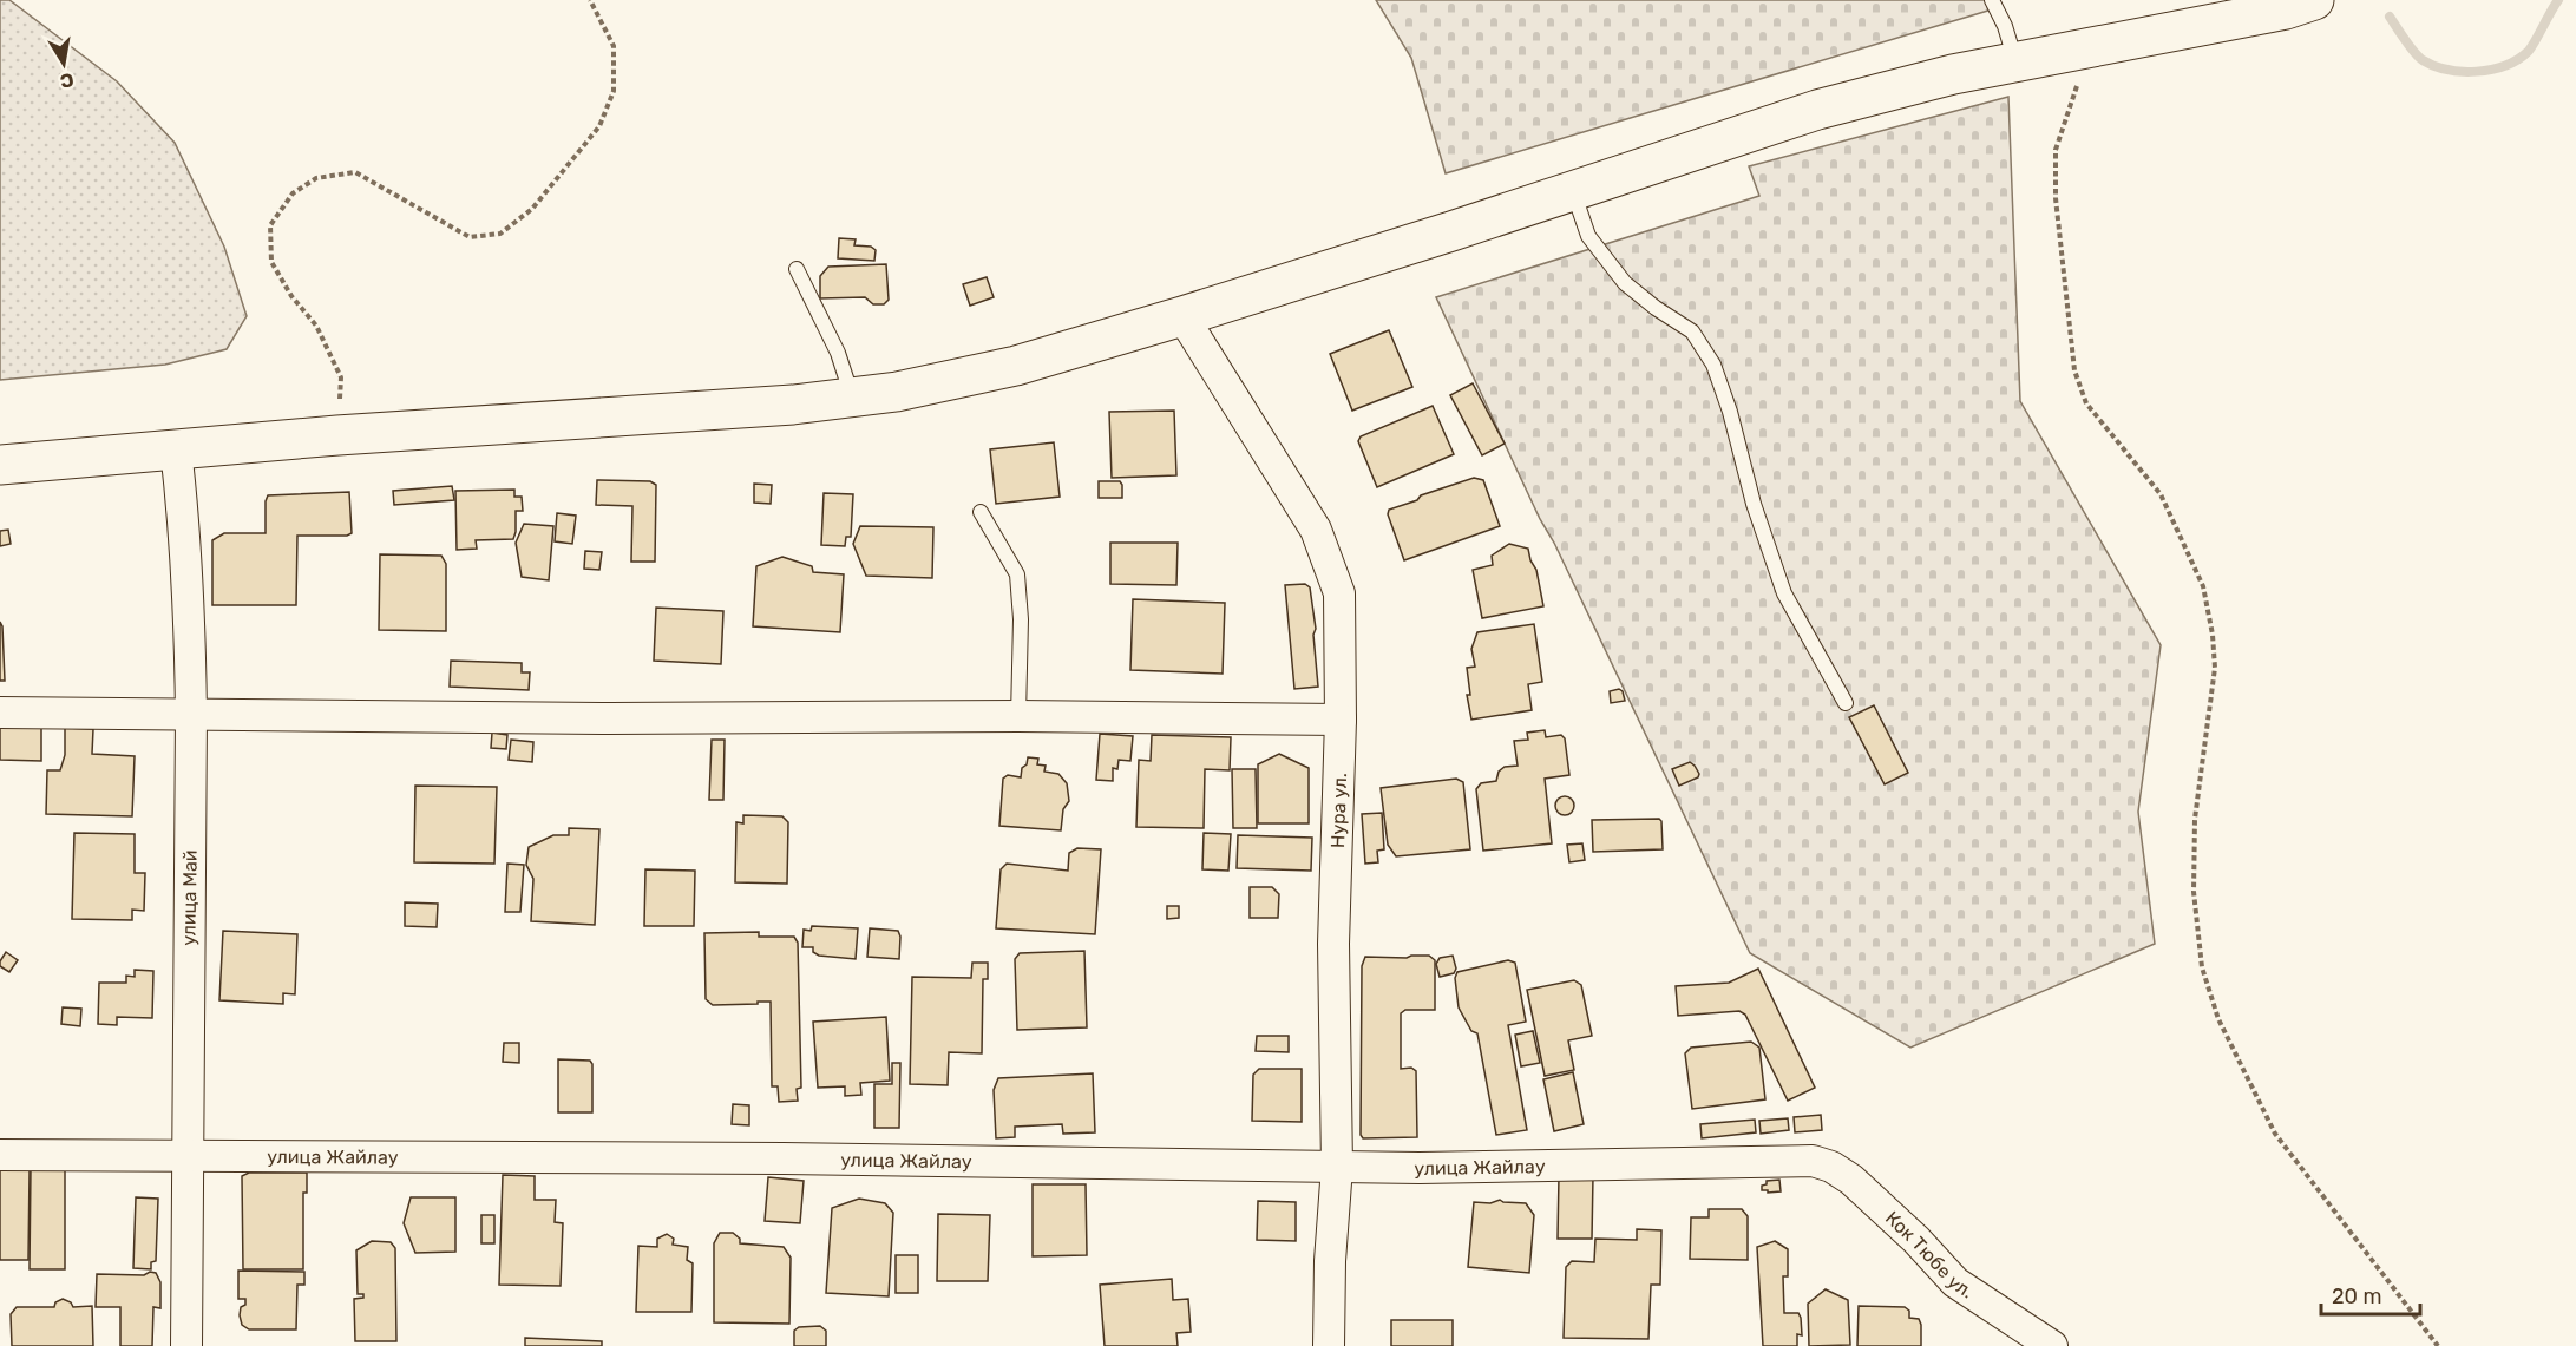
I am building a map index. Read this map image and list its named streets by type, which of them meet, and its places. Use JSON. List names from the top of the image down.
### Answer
{
  "streets": {
    "street": [
      "Нура ул.",
      "улица Май",
      "улица Жайлау",
      "Кок Тюбе ул."
    ]
  },
  "crossings": [
    ["Нура ул.", "улица Жайлау"],
    ["улица Май", "улица Жайлау"],
    ["улица Жайлау", "Кок Тюбе ул."]
  ],
  "scale_bar": "20 m",
  "north": "bottom"
}
